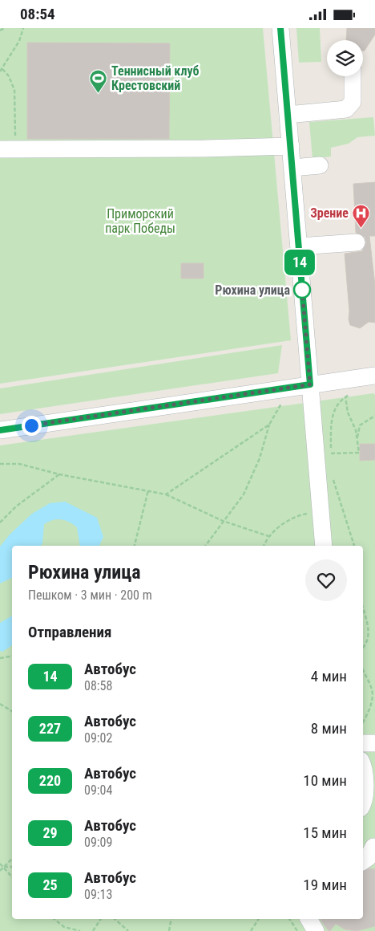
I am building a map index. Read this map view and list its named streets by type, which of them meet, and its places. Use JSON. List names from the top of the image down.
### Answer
{
  "parks": ["Приморский парк Победы"],
  "places": {
    "sports": ["Теннисный клуб Крестовский"],
    "hospital": ["Зрение"],
    "other": ["Рюхина улица"]
  },
  "lines": ["bus line 14"],
  "page": {
    "status": "08:54",
    "on_map": "14",
    "heading": [
      ["Рюхина улица", "Пешком · 3 мин · 200 m"],
      "Отправления"
    ],
    "list": [
      {
        "mark": "14",
        "name": "Автобус",
        "note": "08:58",
        "value": "4 мин"
      },
      {
        "mark": "227",
        "name": "Автобус",
        "note": "09:02",
        "value": "8 мин"
      },
      {
        "mark": "220",
        "name": "Автобус",
        "note": "09:04",
        "value": "10 мин"
      },
      {
        "mark": "29",
        "name": "Автобус",
        "note": "09:09",
        "value": "15 мин"
      },
      {
        "mark": "25",
        "name": "Автобус",
        "note": "09:13",
        "value": "19 мин"
      }
    ]
  }
}
